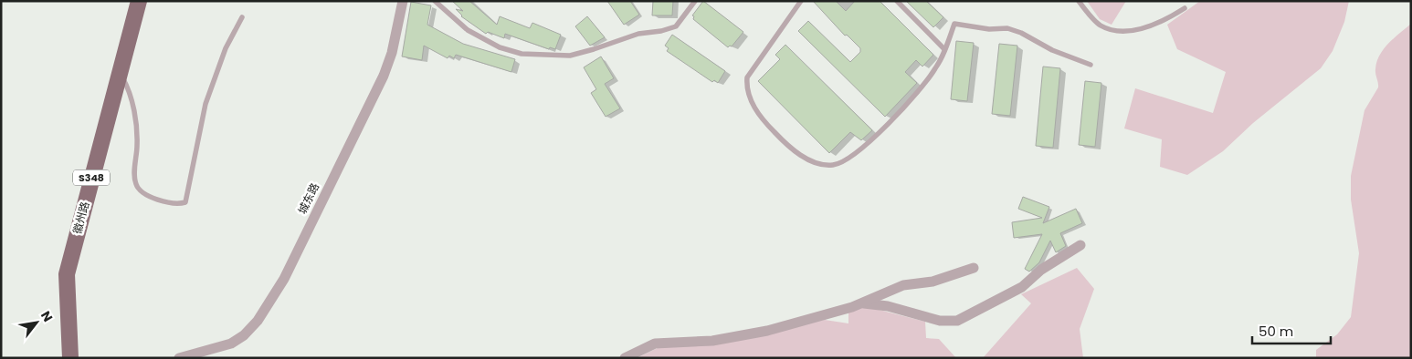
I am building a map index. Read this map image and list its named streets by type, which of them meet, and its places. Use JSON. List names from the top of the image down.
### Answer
{
  "streets": {
    "main road": ["S348", "徽州路"],
    "street": ["城东路"]
  },
  "scale_bar": "50 m",
  "north": "top right"
}
